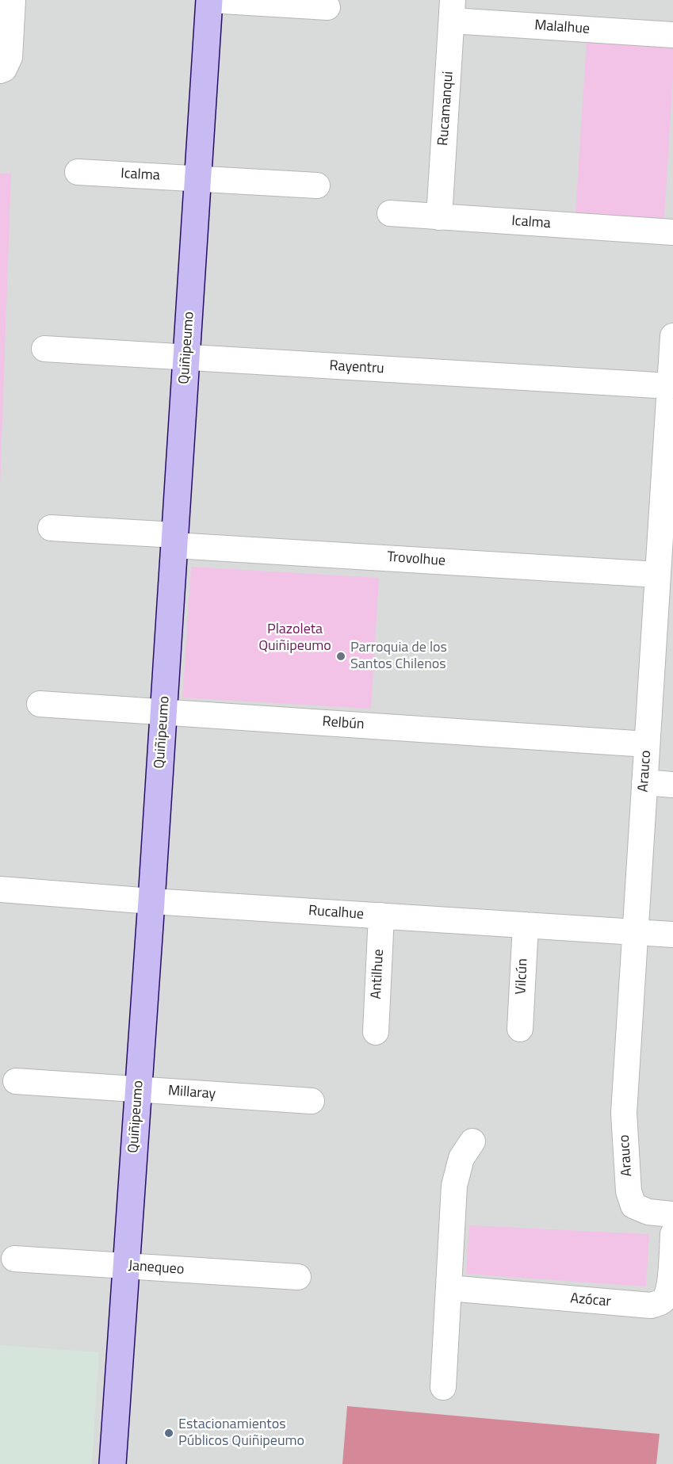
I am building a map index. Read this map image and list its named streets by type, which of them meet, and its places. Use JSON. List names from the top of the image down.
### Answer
{
  "streets": {
    "street": [
      "Malalhue",
      "Rucamanqui",
      "Icalma",
      "Quiñipeumo",
      "Rayentru",
      "Trovolhue",
      "Relbún",
      "Arauco",
      "Rucalhue",
      "Antilhue",
      "Vilcún",
      "Millaray",
      "Janequeo",
      "Azócar"
    ]
  },
  "crossings": [
    ["Malalhue", "Rucamanqui"],
    ["Rucamanqui", "Icalma"],
    ["Icalma", "Quiñipeumo"],
    ["Quiñipeumo", "Rayentru"],
    ["Quiñipeumo", "Trovolhue"],
    ["Quiñipeumo", "Relbún"],
    ["Quiñipeumo", "Rucalhue"],
    ["Quiñipeumo", "Millaray"],
    ["Quiñipeumo", "Janequeo"],
    ["Rayentru", "Arauco"],
    ["Trovolhue", "Arauco"],
    ["Relbún", "Arauco"],
    ["Arauco", "Rucalhue"],
    ["Rucalhue", "Antilhue"],
    ["Rucalhue", "Vilcún"]
  ],
  "parks": ["Plazoleta Quiñipeumo"],
  "places": ["Parroquia de los Santos Chilenos", "Estacionamientos Públicos Quiñipeumo"]
}
